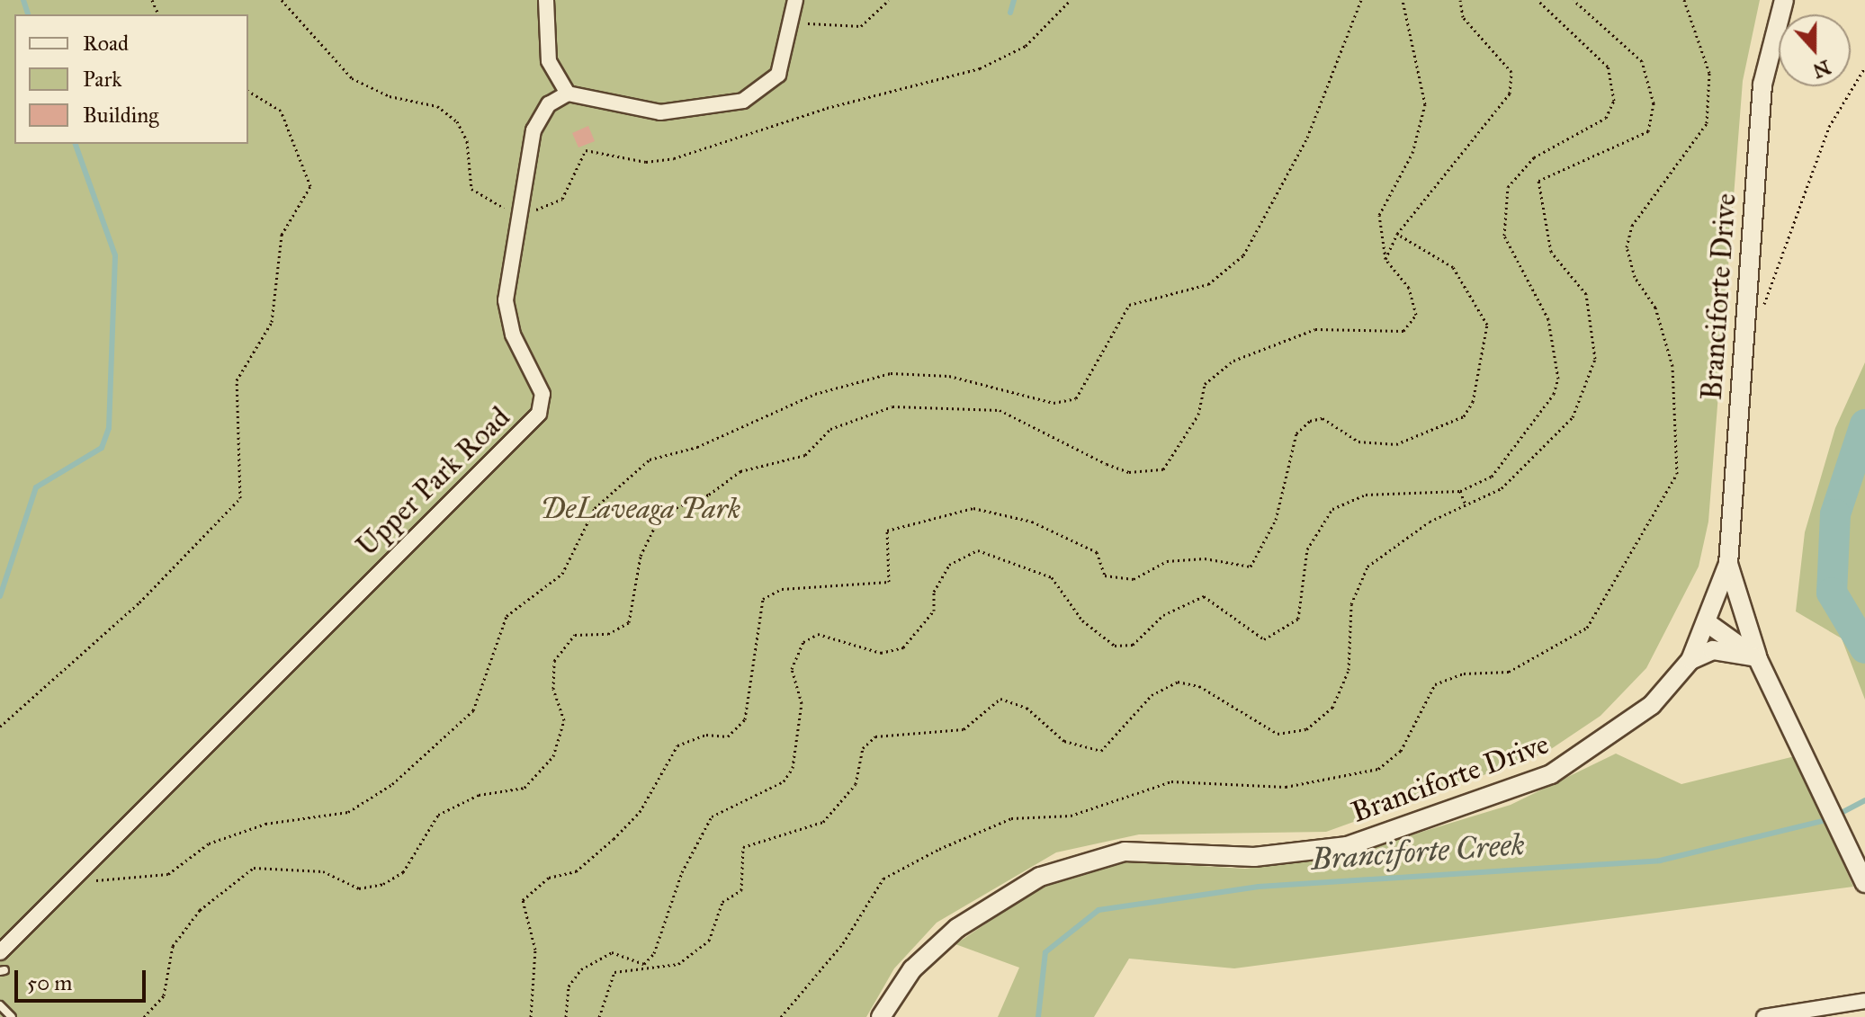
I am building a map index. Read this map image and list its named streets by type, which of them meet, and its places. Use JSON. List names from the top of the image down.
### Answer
{
  "streets": {
    "street": ["Branciforte Drive", "Upper Park Road"]
  },
  "water": ["Branciforte Creek"],
  "parks": ["DeLaveaga Park"],
  "legend": ["Road", "Park", "Building"],
  "scale_bar": "50 m",
  "north": "bottom"
}
